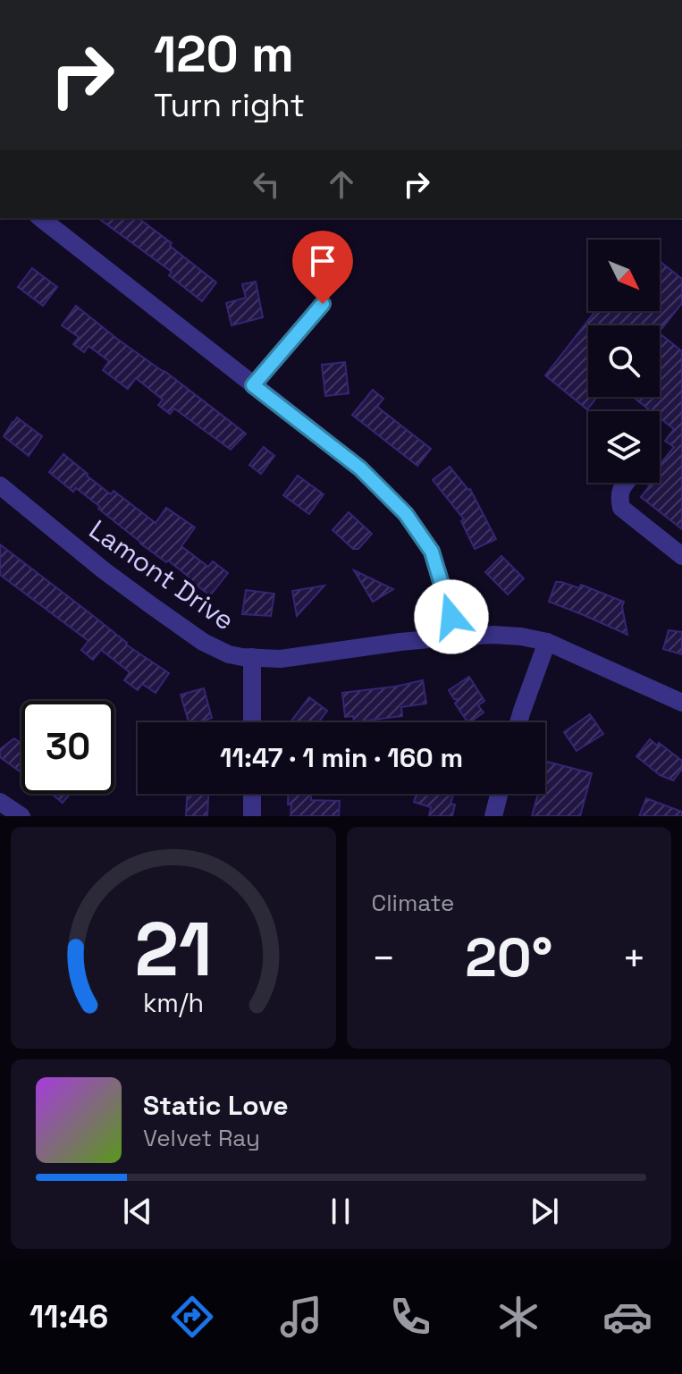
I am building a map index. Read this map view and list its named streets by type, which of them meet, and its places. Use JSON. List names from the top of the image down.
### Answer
{
  "streets": {
    "street": ["Lamont Drive"]
  },
  "north": "bottom right",
  "page": {
    "turn": ["120 m", "Turn right"],
    "limit": "30",
    "trip": "11:47 · 1 min · 160 m",
    "tile": "Climate",
    "heat": ["−", "20°", "+"],
    "song": ["Static Love", "Velvet Ray"],
    "tabs": "11:46",
    "gauge": ["21", "km/h"]
  }
}
